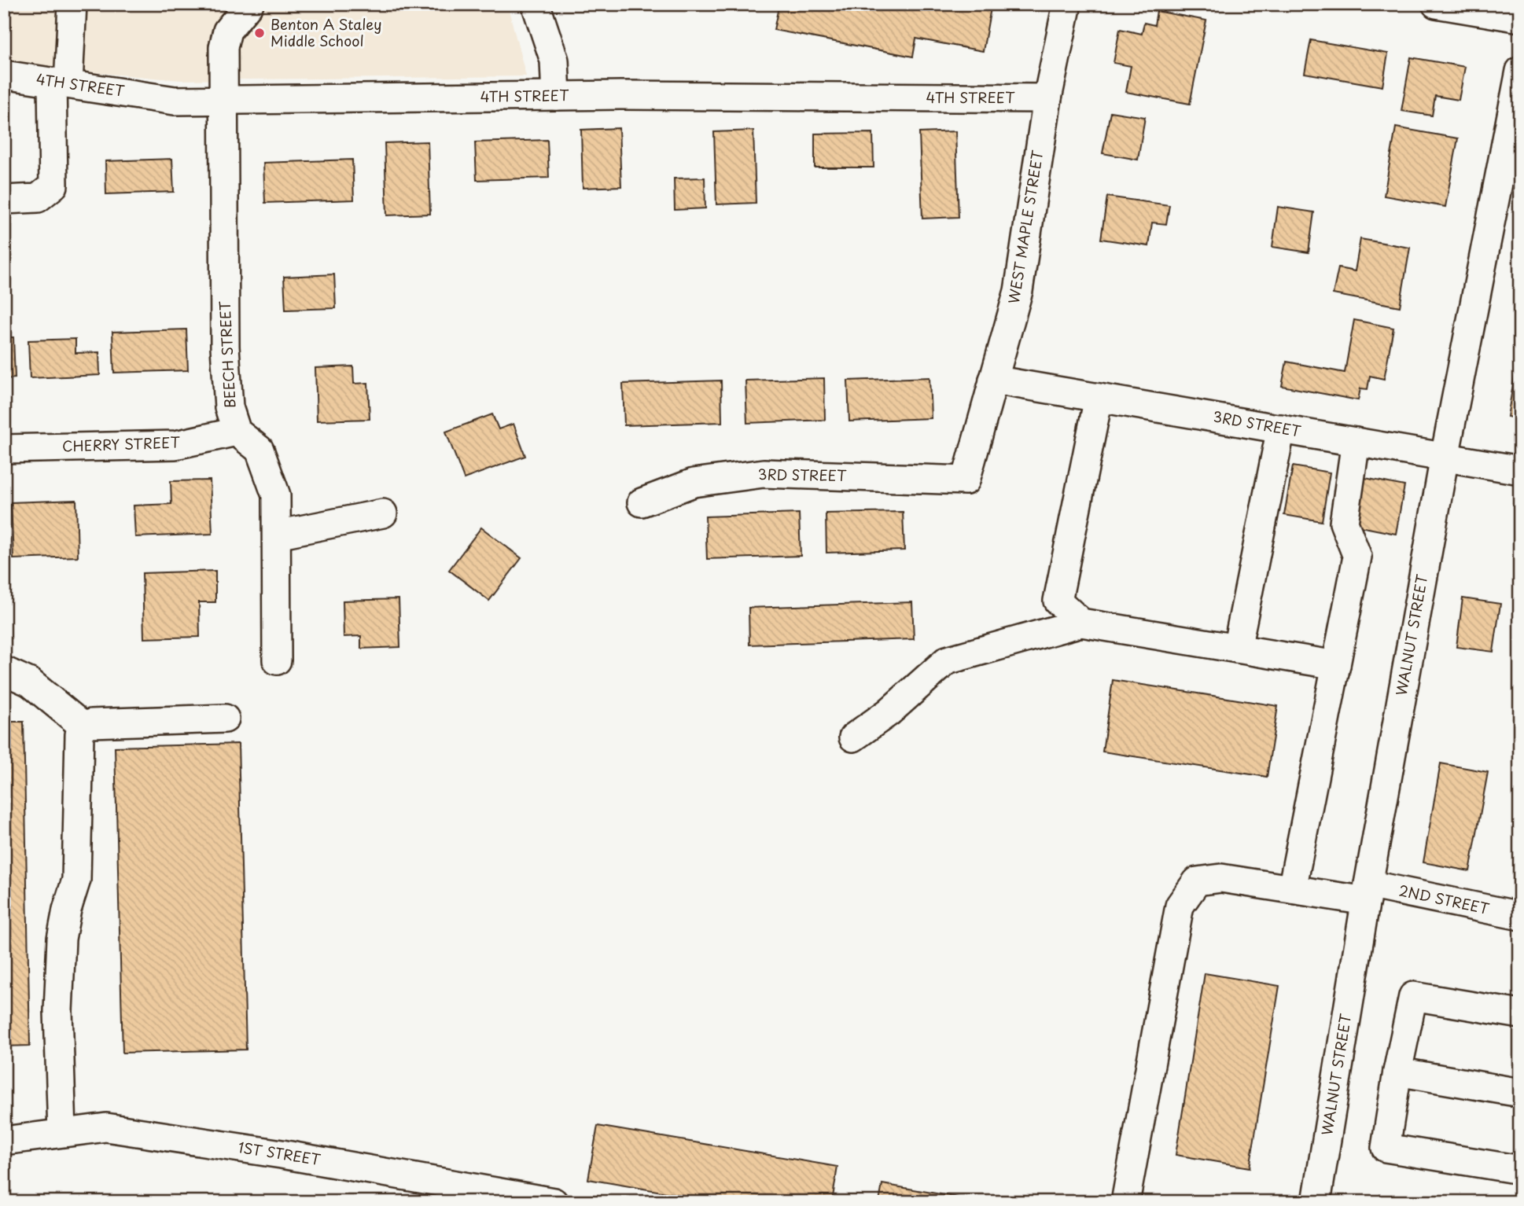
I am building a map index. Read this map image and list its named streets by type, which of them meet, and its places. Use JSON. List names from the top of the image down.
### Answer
{
  "streets": {
    "street": [
      "4TH STREET",
      "WEST MAPLE STREET",
      "BEECH STREET",
      "3RD STREET",
      "CHERRY STREET",
      "WALNUT STREET",
      "2ND STREET",
      "1ST STREET"
    ]
  },
  "crossings": [
    ["4TH STREET", "WEST MAPLE STREET"],
    ["4TH STREET", "BEECH STREET"],
    ["WEST MAPLE STREET", "3RD STREET"],
    ["BEECH STREET", "CHERRY STREET"],
    ["3RD STREET", "WALNUT STREET"],
    ["WALNUT STREET", "2ND STREET"]
  ],
  "places": ["Benton A Staley Middle School"]
}
